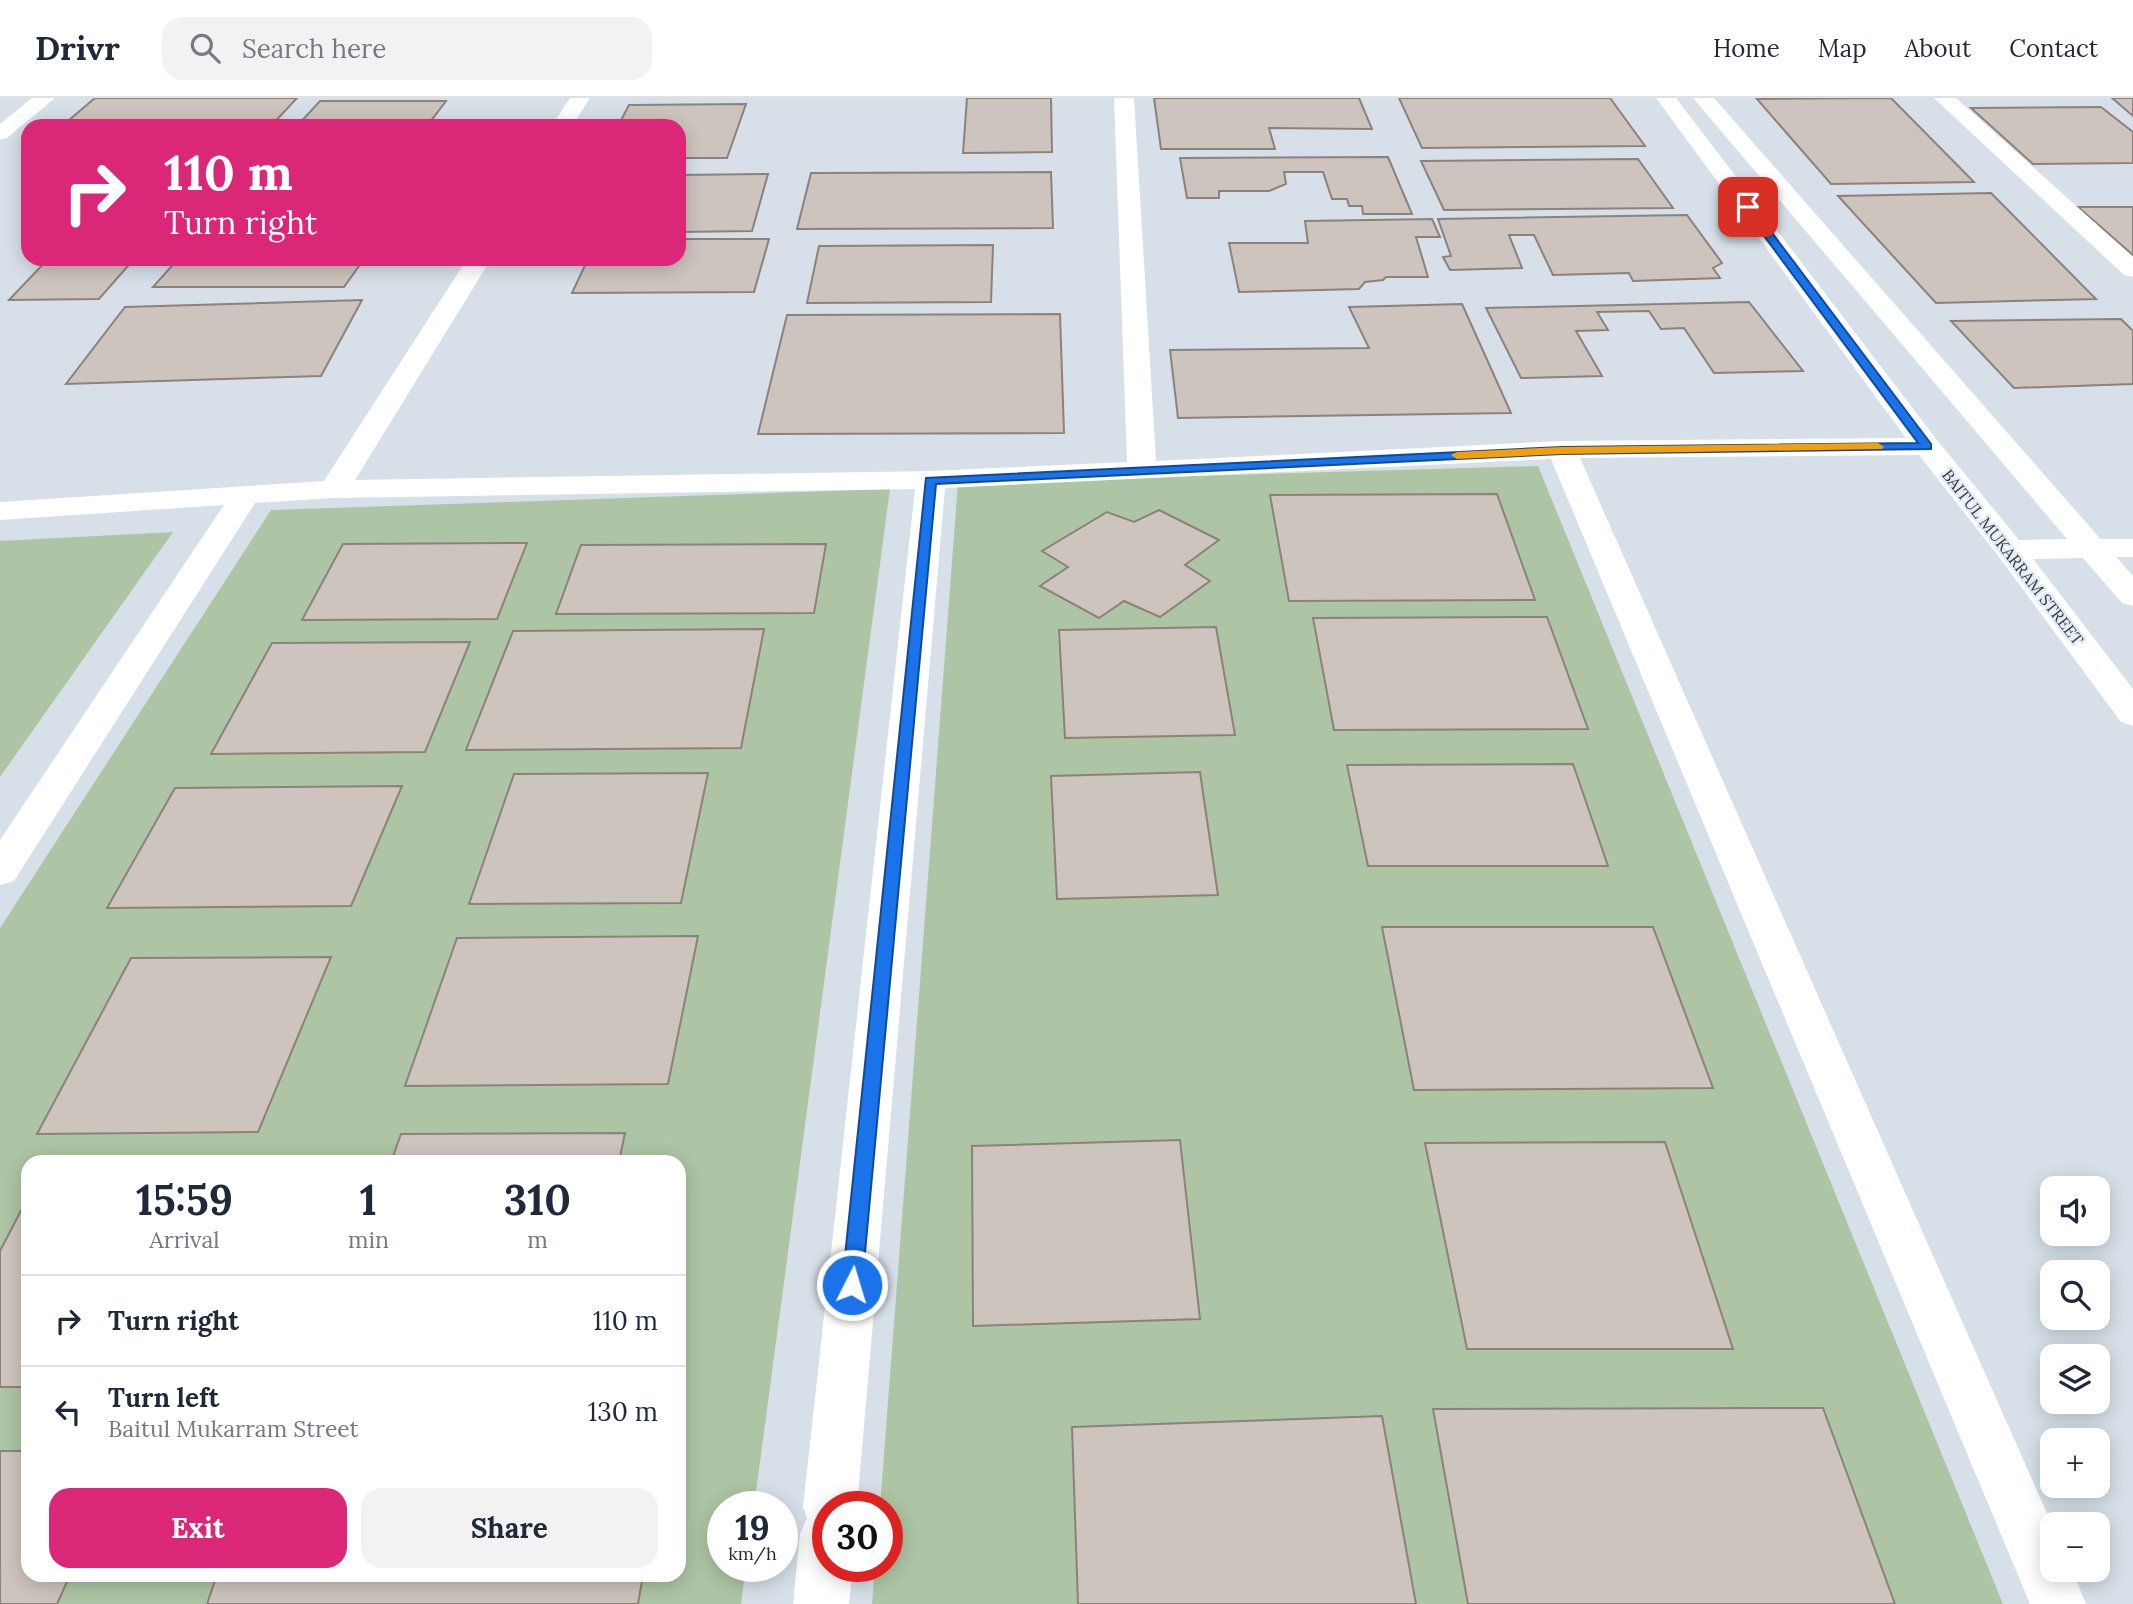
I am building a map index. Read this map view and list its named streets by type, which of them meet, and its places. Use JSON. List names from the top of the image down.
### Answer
{
  "streets": {
    "street": ["BAITUL MUKARRAM STREET"]
  },
  "page": {
    "header": "Drivr",
    "search": "Search here",
    "nav": [
      "Home",
      "Map",
      "About",
      "Contact"
    ],
    "turn": ["110 m", "Turn right"],
    "eta": [
      "15:59",
      "Arrival",
      "1",
      "min",
      "310",
      "m"
    ],
    "map_buttons": ["+", "−"],
    "list": [
      {
        "name": "Turn right",
        "value": "110 m"
      },
      {
        "name": "Turn left",
        "note": "Baitul Mukarram Street",
        "value": "130 m"
      }
    ],
    "buttons": ["Exit", "Share"],
    "speed": "19 km/h",
    "limit": "30"
  }
}
